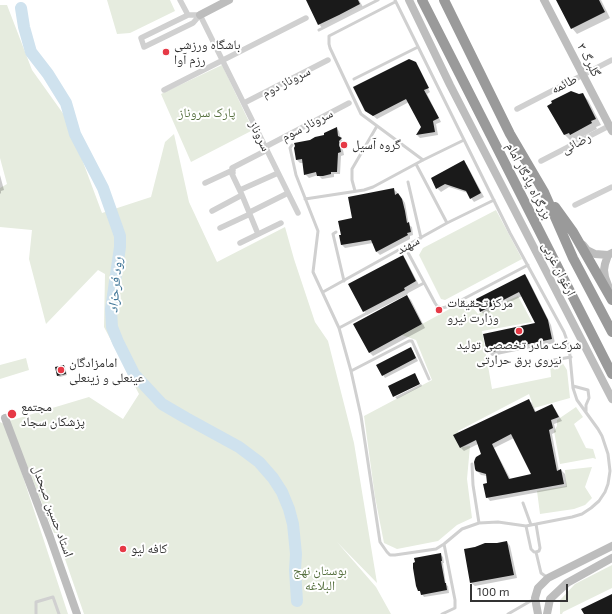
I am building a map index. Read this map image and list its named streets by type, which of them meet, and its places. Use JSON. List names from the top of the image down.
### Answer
{
  "streets": {
    "highway": ["بزرگراه یادگار امام"],
    "street": [
      "گلبرگ ۳",
      "سروناز دوم",
      "طائمه",
      "سروناز سوم",
      "سروناز",
      "رضائی",
      "ارغوان غربی",
      "استاد حسین صبحدل"
    ],
    "lane": ["سهند"]
  },
  "crossings": [
    ["گلبرگ ۳", "طائمه"],
    ["گلبرگ ۳", "رضائی"],
    ["سروناز دوم", "سروناز"],
    ["سروناز سوم", "سروناز"]
  ],
  "water": ["رود فرحزاد"],
  "parks": ["پارک سروناز", "بوستان نهج البلاغه"],
  "places": [
    "باشگاه ورزشی رزم آوا",
    "گروه آسیل",
    "مرکز تحقیقات وزارت نیرو",
    "شرکت مادر تخصصی تولید نیروی برق حرارتی",
    "امامزادگان عینعلی و زینعلی",
    "مجتمع پزشکان سجاد",
    "کافه لیو"
  ],
  "scale_bar": "100 m"
}
